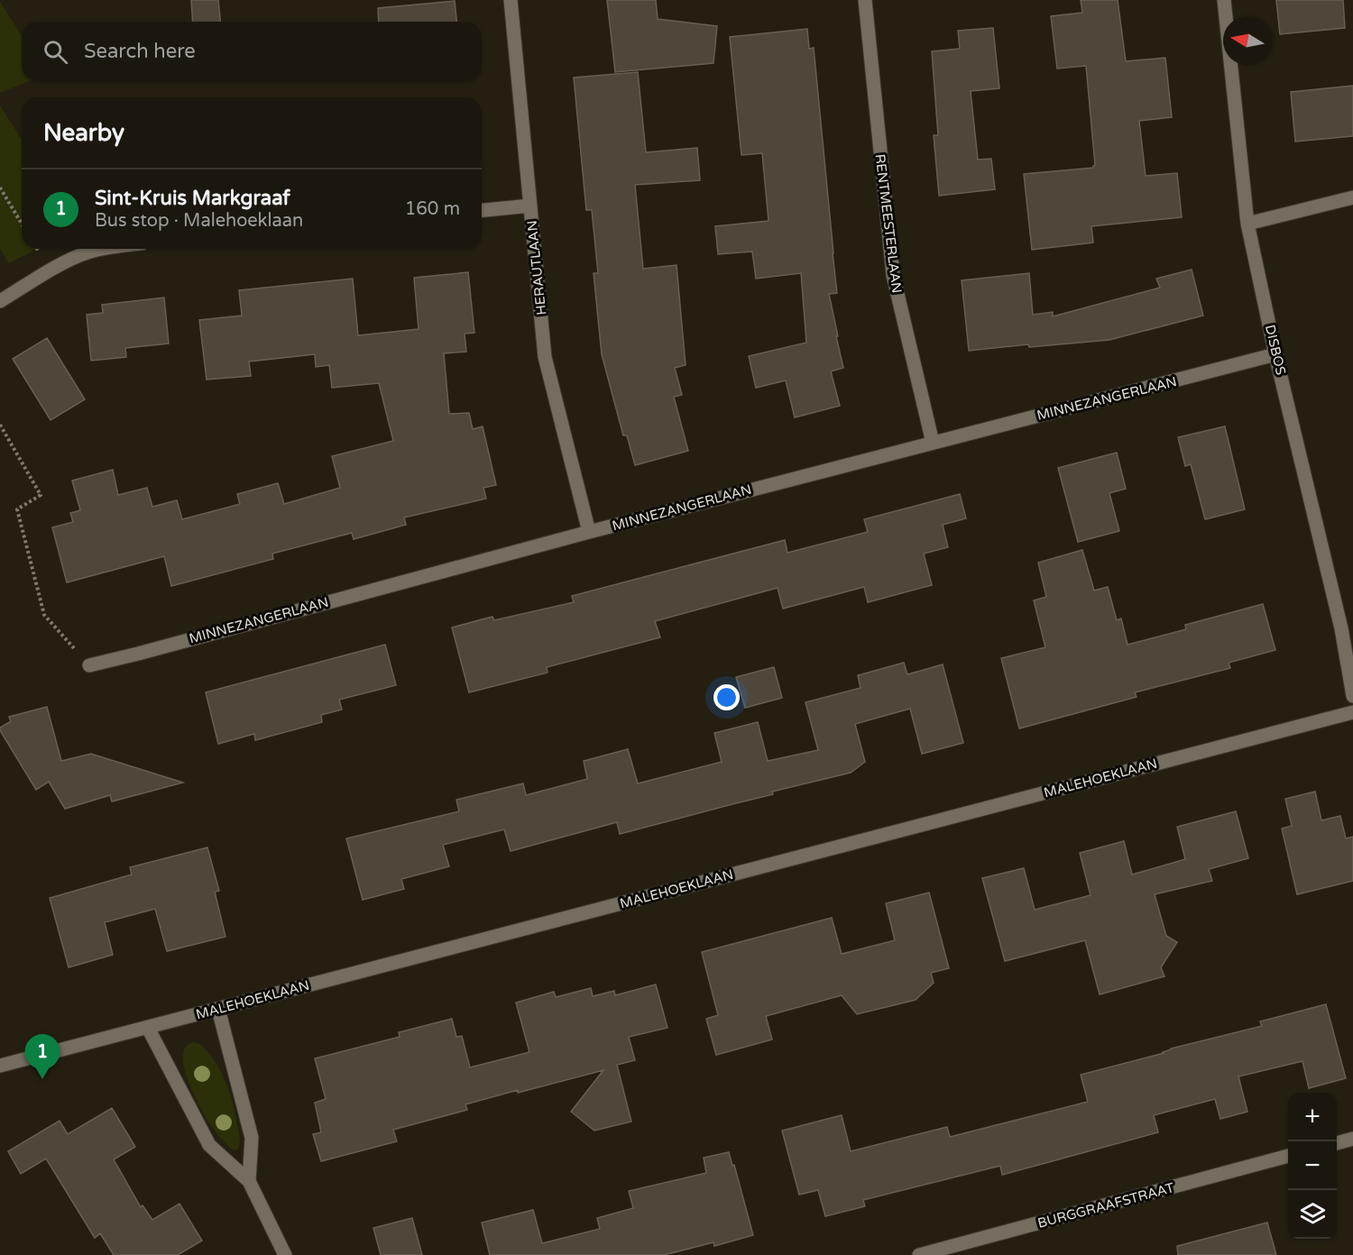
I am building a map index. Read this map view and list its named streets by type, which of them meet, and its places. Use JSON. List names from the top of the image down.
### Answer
{
  "streets": {
    "street": [
      "RENTMEESTERLAAN",
      "HERAUTLAAN",
      "DISBOS",
      "MINNEZANGERLAAN",
      "MALEHOEKLAAN",
      "BURGGRAAFSTRAAT"
    ]
  },
  "crossings": [
    ["RENTMEESTERLAAN", "MINNEZANGERLAAN"],
    ["HERAUTLAAN", "MINNEZANGERLAAN"],
    ["DISBOS", "MINNEZANGERLAAN"]
  ],
  "north": "left",
  "page": {
    "search": "Search here",
    "heading": "Nearby",
    "list": [
      {
        "mark": "1",
        "name": "Sint-Kruis Markgraaf",
        "note": "Bus stop · Malehoeklaan",
        "value": "160 m"
      }
    ],
    "pins": "1",
    "map_buttons": ["+", "−"]
  }
}
